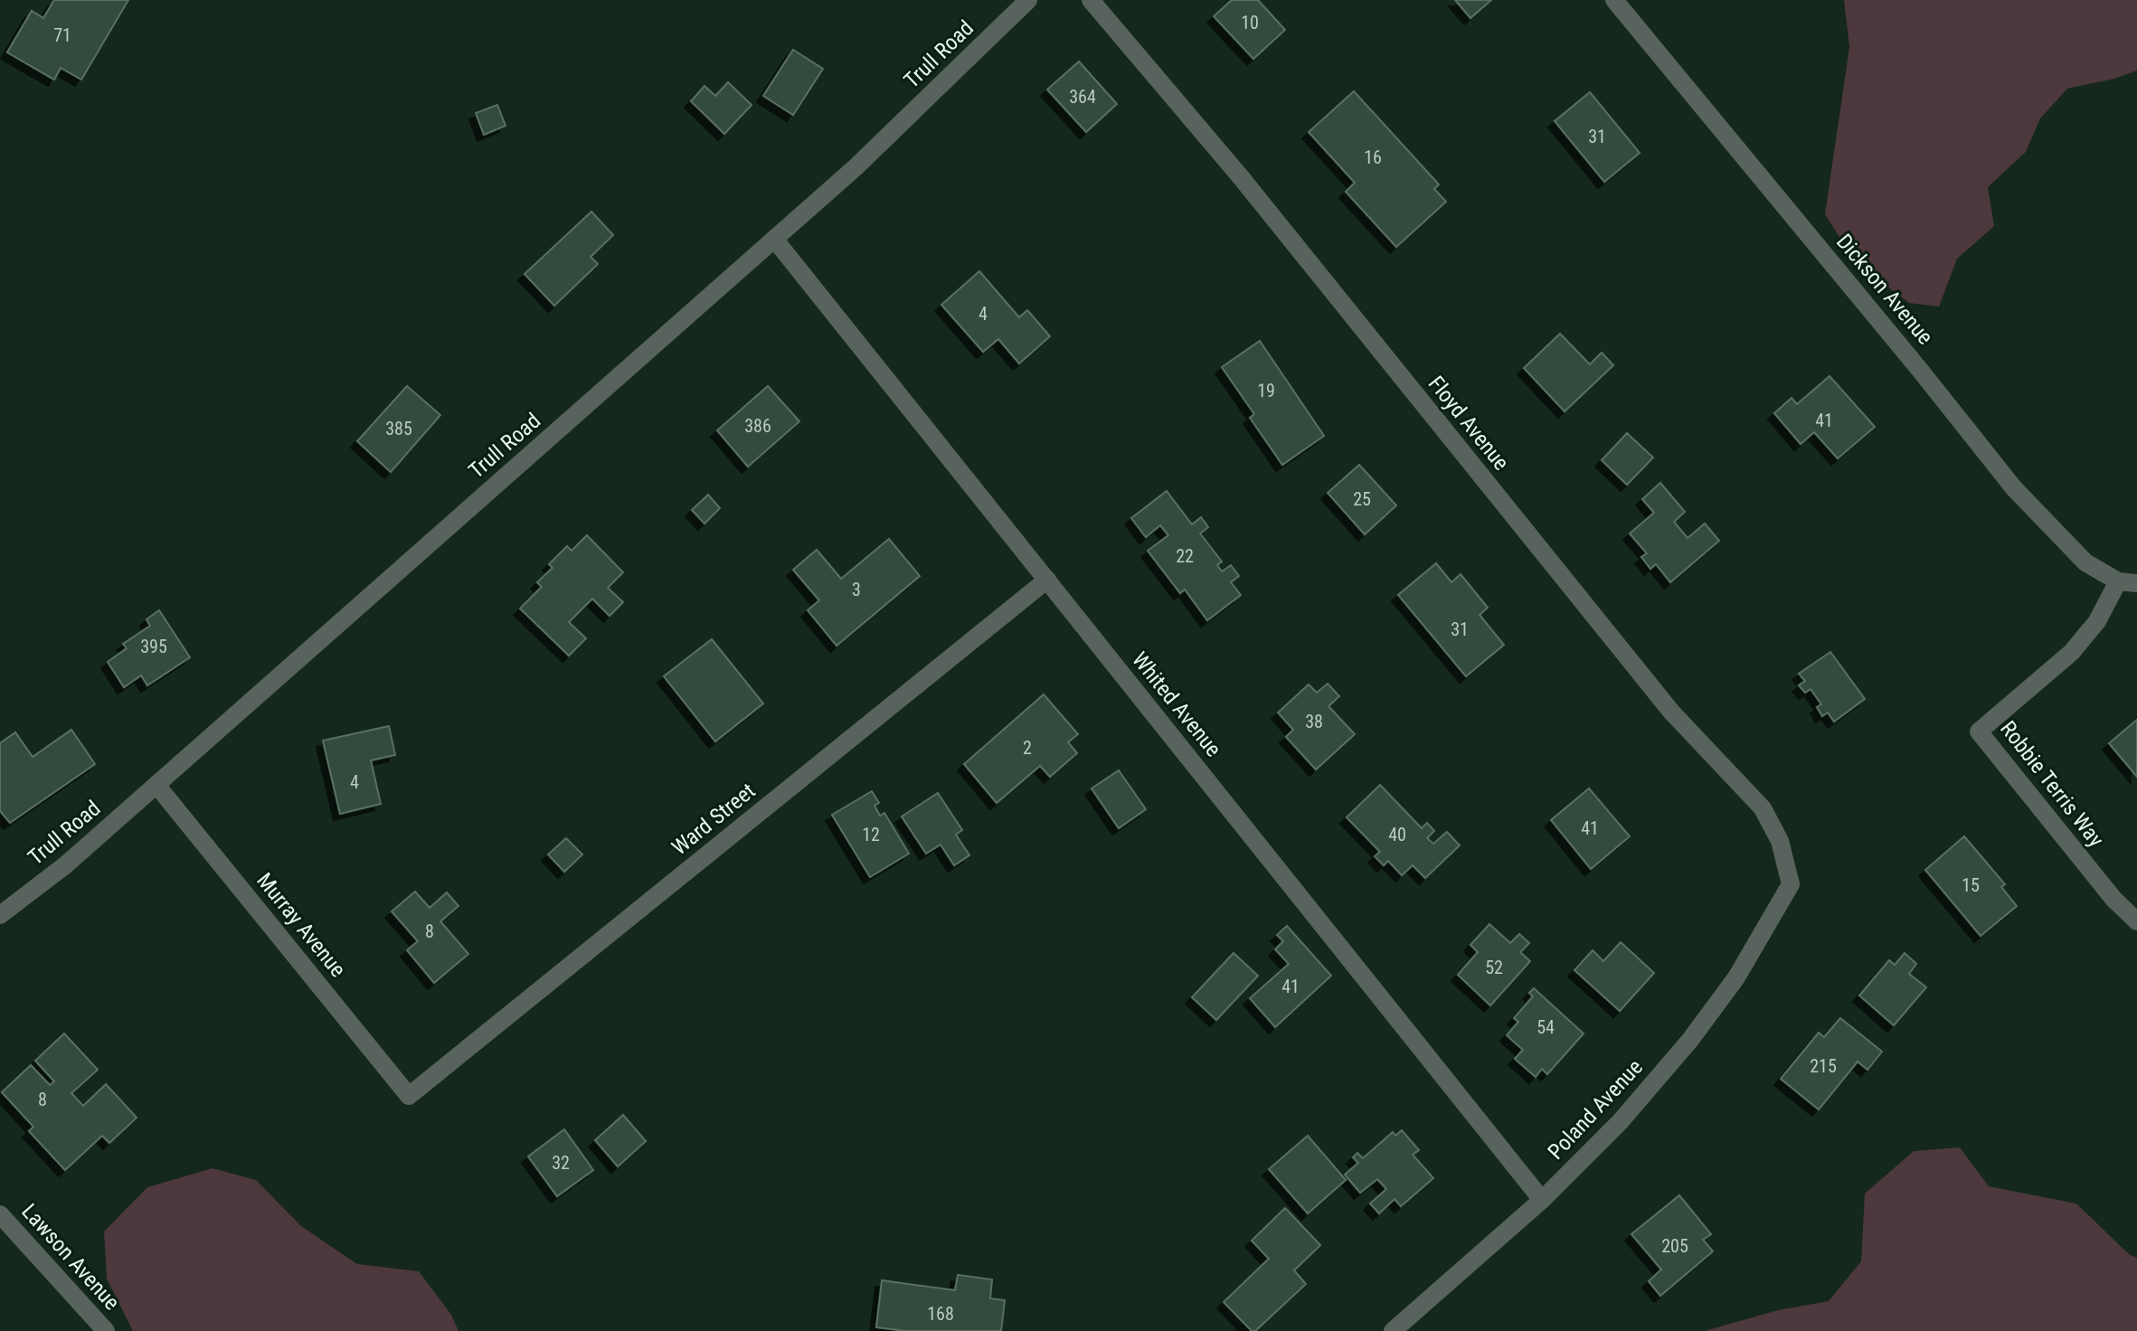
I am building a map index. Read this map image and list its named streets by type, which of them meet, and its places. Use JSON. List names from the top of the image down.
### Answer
{
  "streets": {
    "street": [
      "Trull Road",
      "Dickson Avenue",
      "Floyd Avenue",
      "Whited Avenue",
      "Robbie Terris Way",
      "Ward Street",
      "Murray Avenue",
      "Poland Avenue",
      "Lawson Avenue"
    ]
  },
  "crossings": [
    ["Trull Road", "Whited Avenue"],
    ["Trull Road", "Murray Avenue"],
    ["Dickson Avenue", "Robbie Terris Way"],
    ["Floyd Avenue", "Poland Avenue"],
    ["Whited Avenue", "Ward Street"],
    ["Whited Avenue", "Poland Avenue"],
    ["Ward Street", "Murray Avenue"]
  ],
  "house_numbers": [
    "10",
    "71",
    "364",
    "31",
    "16",
    "4",
    "19",
    "41",
    "386",
    "385",
    "25",
    "22",
    "3",
    "31",
    "395",
    "38",
    "2",
    "4",
    "41",
    "12",
    "40",
    "15",
    "8",
    "52",
    "41",
    "54",
    "215",
    "8",
    "32",
    "205",
    "168"
  ]
}
